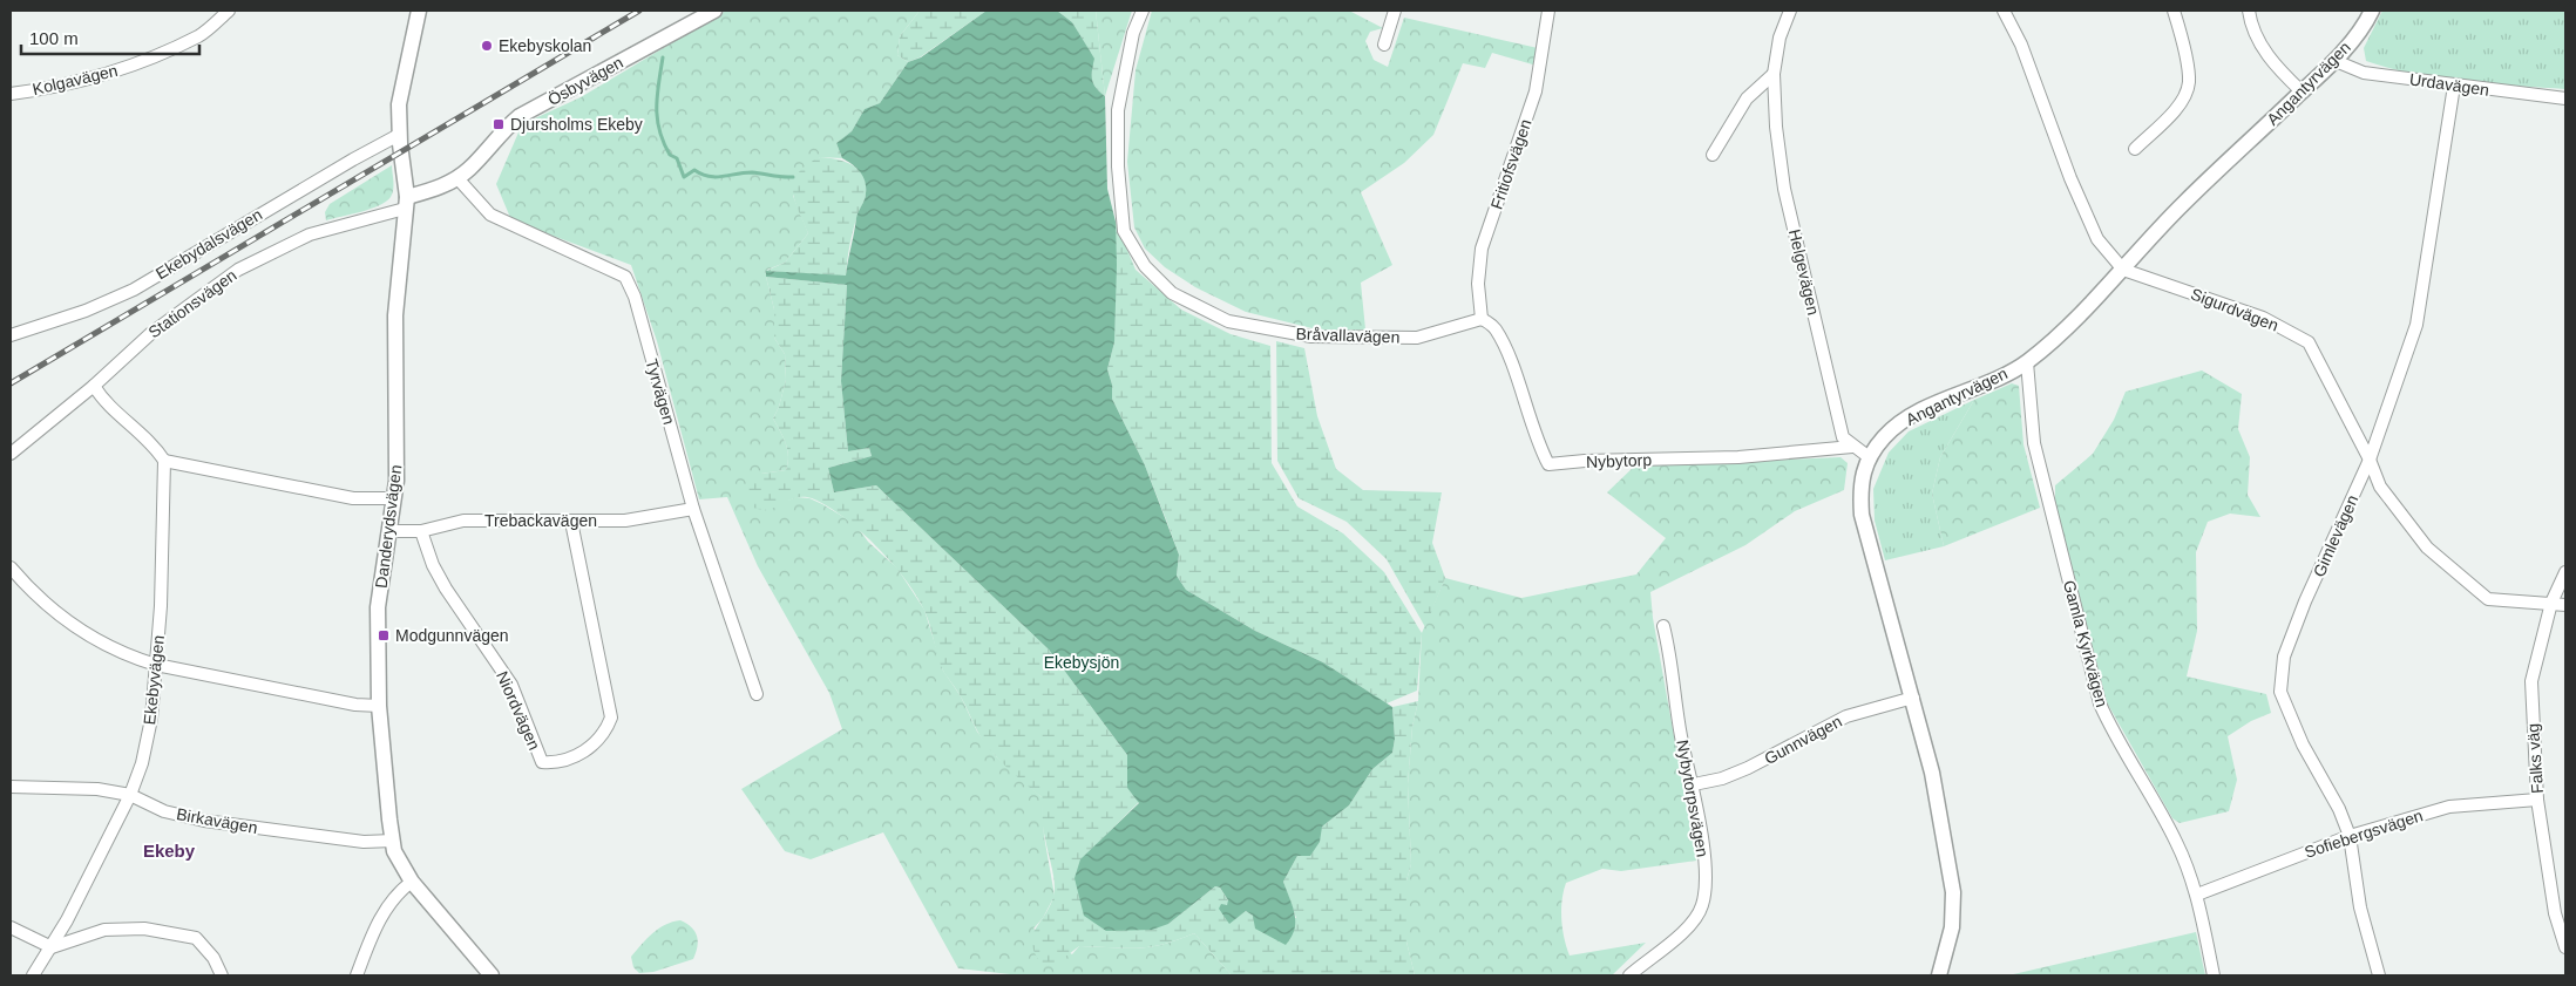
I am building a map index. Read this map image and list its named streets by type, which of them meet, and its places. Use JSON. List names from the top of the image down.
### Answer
{
  "streets": {
    "street": [
      "Kolgavägen",
      "Ösbyvägen",
      "Angantyrvägen",
      "Urdavägen",
      "Fritiofsvägen",
      "Ekebydalsvägen",
      "Helgevägen",
      "Stationsvägen",
      "Sigurdvägen",
      "Bråvallavägen",
      "Tyrvägen",
      "Nybytorp",
      "Trebackavägen",
      "Danderydsvägen",
      "Gimlevägen",
      "Gamla Kyrkvägen",
      "Ekebyvägen",
      "Niordvägen",
      "Gunnvägen",
      "Falks väg",
      "Nybytorpsvägen",
      "Birkavägen",
      "Sofiebergsvägen"
    ]
  },
  "crossings": [
    ["Ösbyvägen", "Stationsvägen"],
    ["Ösbyvägen", "Tyrvägen"],
    ["Ösbyvägen", "Danderydsvägen"],
    ["Angantyrvägen", "Urdavägen"],
    ["Angantyrvägen", "Helgevägen"],
    ["Angantyrvägen", "Sigurdvägen"],
    ["Angantyrvägen", "Gamla Kyrkvägen"],
    ["Urdavägen", "Gimlevägen"],
    ["Fritiofsvägen", "Bråvallavägen"],
    ["Fritiofsvägen", "Nybytorp"],
    ["Ekebydalsvägen", "Danderydsvägen"],
    ["Helgevägen", "Nybytorp"],
    ["Stationsvägen", "Danderydsvägen"],
    ["Sigurdvägen", "Gimlevägen"],
    ["Sigurdvägen", "Falks väg"],
    ["Bråvallavägen", "Nybytorp"],
    ["Tyrvägen", "Trebackavägen"],
    ["Trebackavägen", "Danderydsvägen"],
    ["Trebackavägen", "Niordvägen"],
    ["Danderydsvägen", "Birkavägen"],
    ["Gimlevägen", "Sofiebergsvägen"],
    ["Gamla Kyrkvägen", "Sofiebergsvägen"],
    ["Ekebyvägen", "Birkavägen"],
    ["Gunnvägen", "Nybytorpsvägen"],
    ["Falks väg", "Sofiebergsvägen"]
  ],
  "districts": ["Ekeby"],
  "parks": ["Ekebysjön"],
  "places": {
    "other": ["Ekebyskolan"],
    "transit": ["Djursholms Ekeby", "Modgunnvägen"]
  },
  "scale_bar": "100 m"
}
